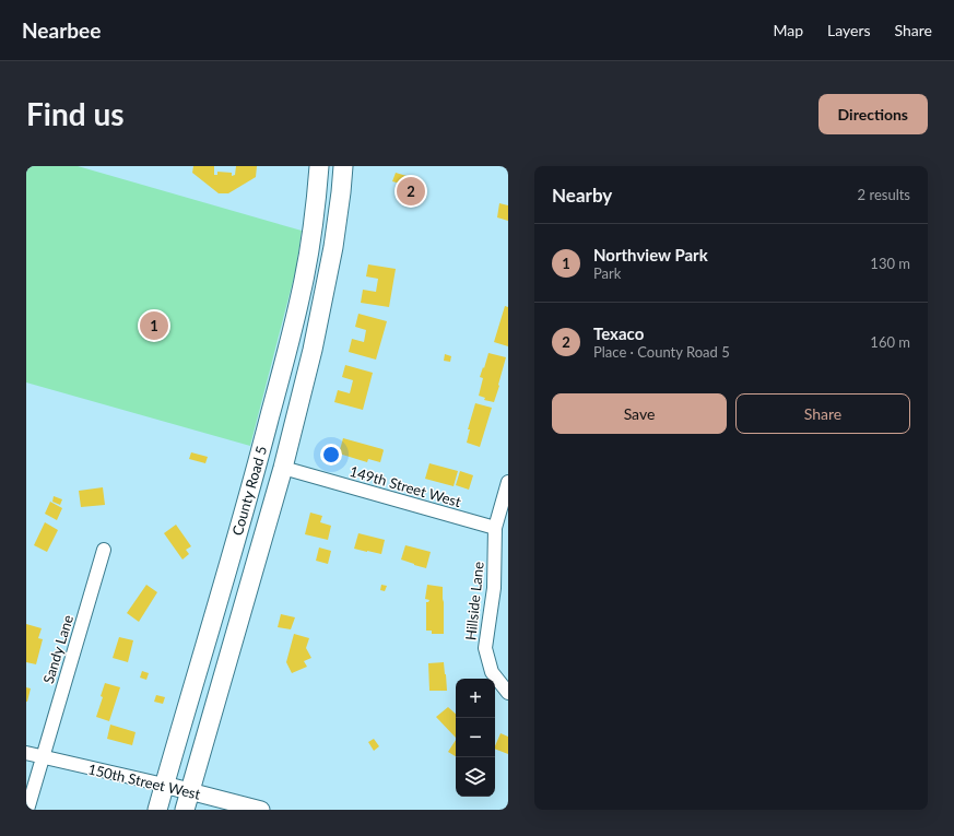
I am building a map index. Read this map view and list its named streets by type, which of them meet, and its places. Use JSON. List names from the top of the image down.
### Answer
{
  "streets": {
    "main road": ["County Road 5"],
    "street": [
      "149th Street West",
      "Hillside Lane",
      "Sandy Lane",
      "150th Street West"
    ]
  },
  "crossings": [
    ["149th Street West", "County Road 5"],
    ["149th Street West", "Hillside Lane"],
    ["County Road 5", "150th Street West"],
    ["Sandy Lane", "150th Street West"]
  ],
  "page": {
    "header": "Nearbee",
    "nav": ["Map", "Layers", "Share"],
    "buttons": [
      "Directions",
      ["Save", "Share"]
    ],
    "title": "Find us",
    "heading": ["Nearby", "2 results"],
    "pins": ["2", "1"],
    "list": [
      {
        "mark": "1",
        "name": "Northview Park",
        "note": "Park",
        "value": "130 m"
      },
      {
        "mark": "2",
        "name": "Texaco",
        "note": "Place · County Road 5",
        "value": "160 m"
      }
    ],
    "map_buttons": ["+", "−"]
  }
}
